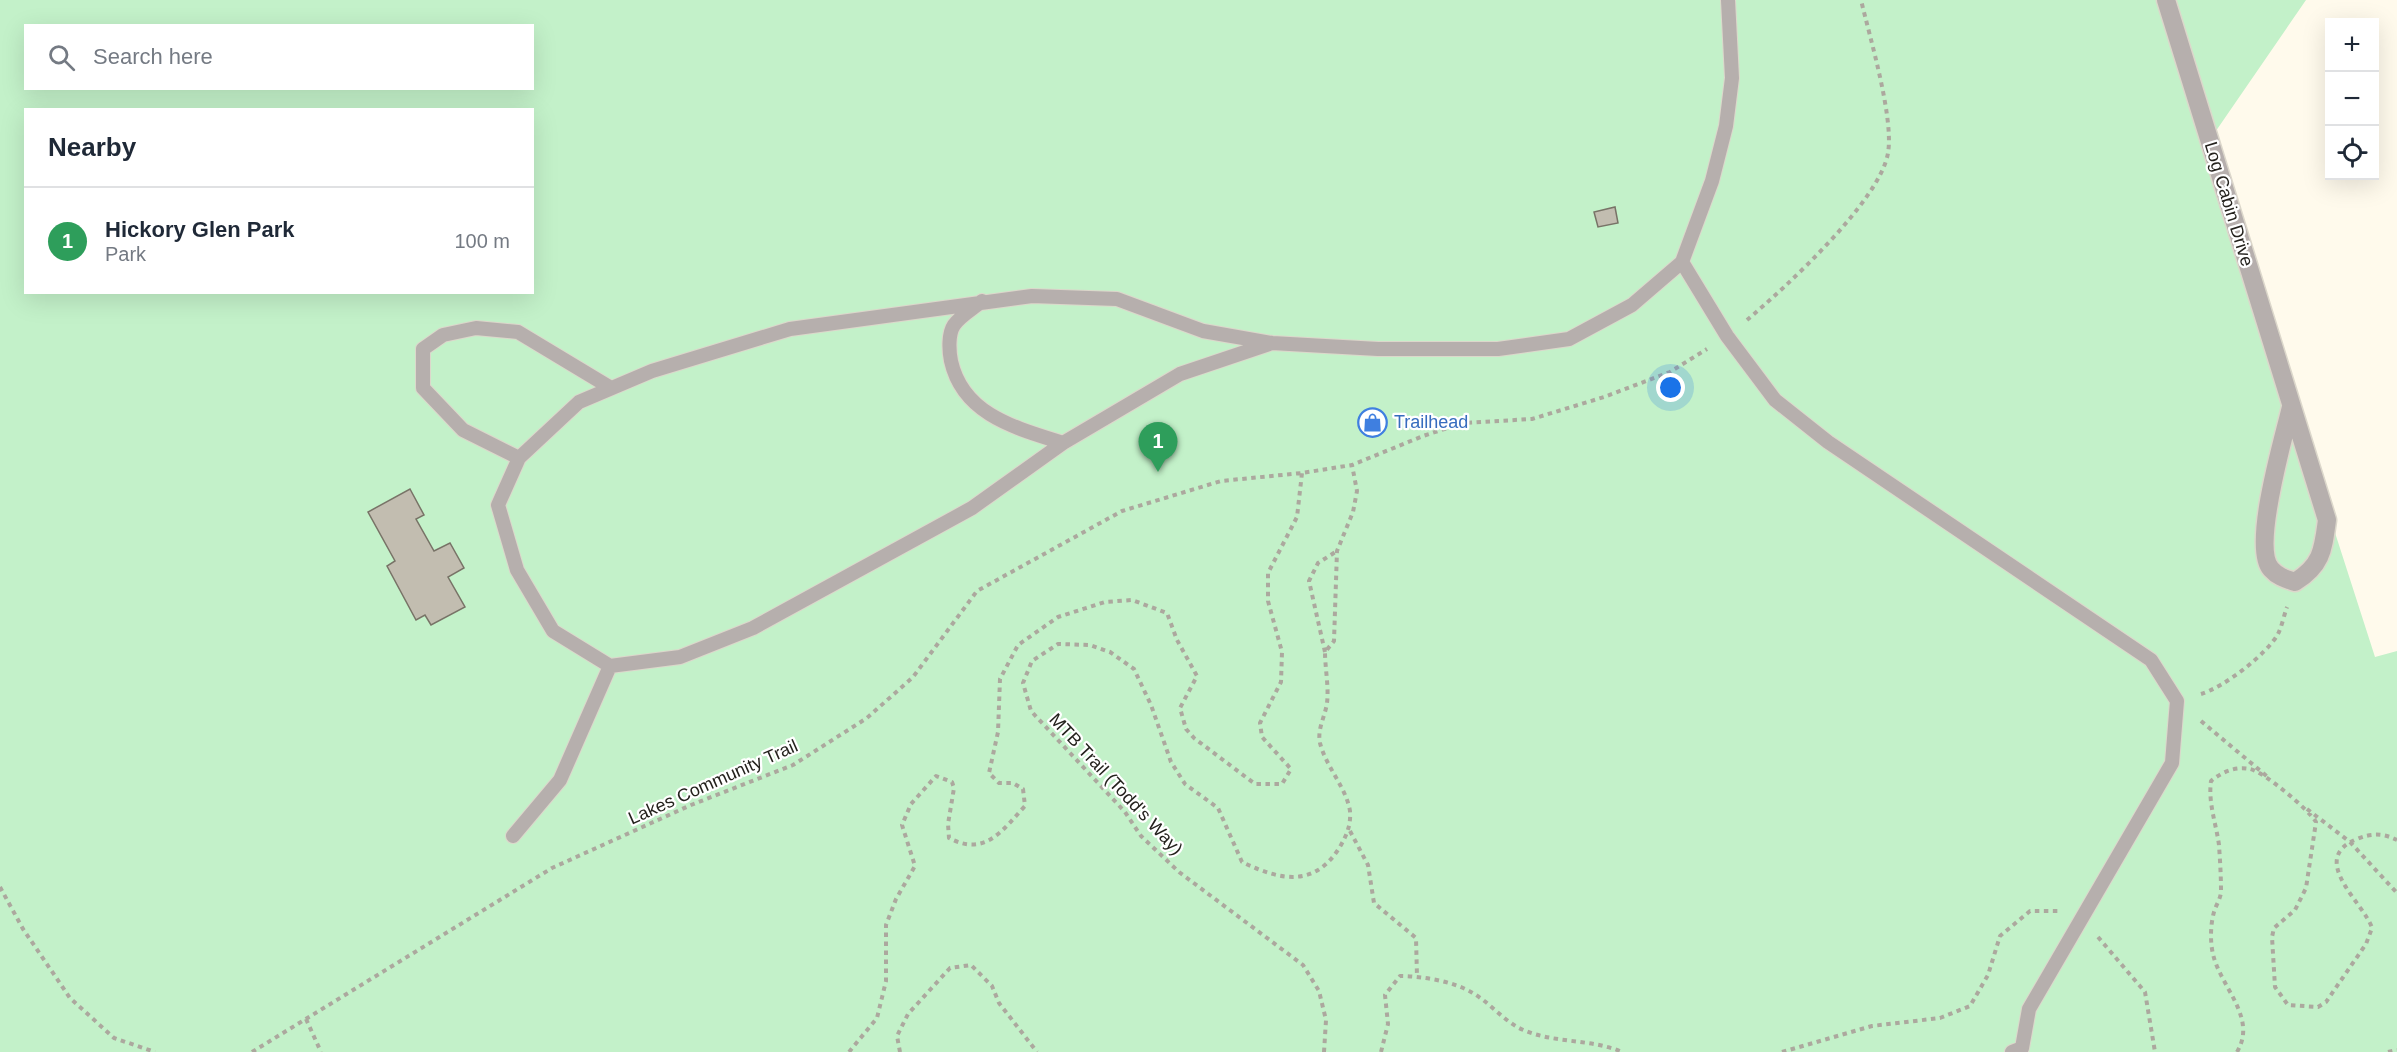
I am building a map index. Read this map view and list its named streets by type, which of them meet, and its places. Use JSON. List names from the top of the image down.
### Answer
{
  "streets": {
    "street": ["Log Cabin Drive"],
    "path": ["Lakes Community Trail", "MTB Trail (Todd's Way)"]
  },
  "places": {
    "shop": ["Trailhead"]
  },
  "page": {
    "map_buttons": ["+", "−"],
    "search": "Search here",
    "heading": "Nearby",
    "list": [
      {
        "mark": "1",
        "name": "Hickory Glen Park",
        "note": "Park",
        "value": "100 m"
      }
    ],
    "pins": "1"
  }
}
